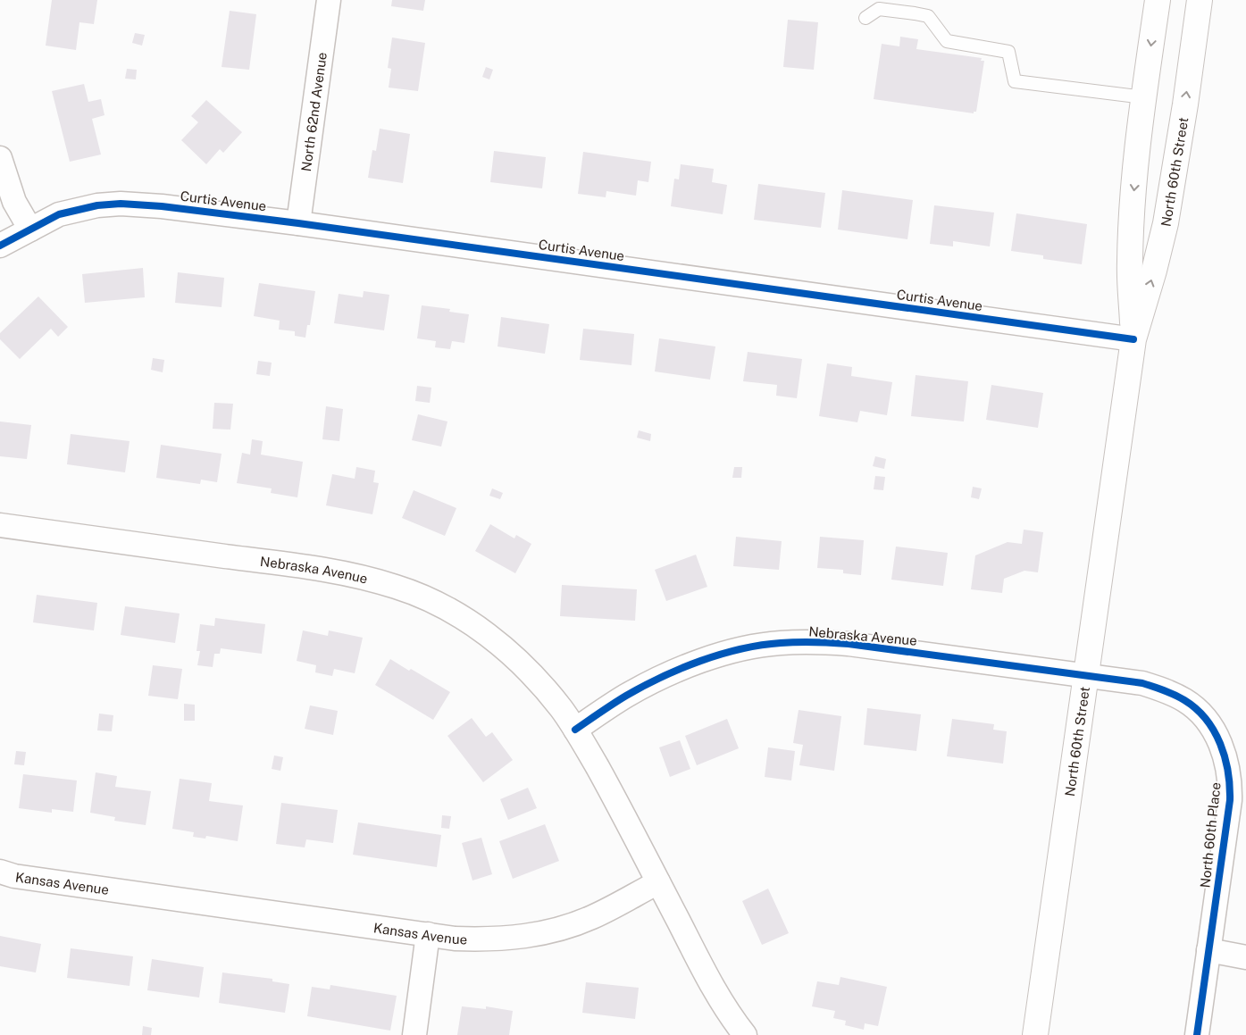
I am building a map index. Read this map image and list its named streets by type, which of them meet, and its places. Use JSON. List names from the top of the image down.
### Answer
{
  "streets": {
    "main road": ["North 60th Street"],
    "street": [
      "North 62nd Avenue",
      "Curtis Avenue",
      "Nebraska Avenue",
      "North 60th Place",
      "Kansas Avenue"
    ]
  },
  "crossings": [
    ["North 62nd Avenue", "Curtis Avenue"],
    ["North 60th Street", "Curtis Avenue"],
    ["North 60th Street", "Nebraska Avenue"],
    ["North 60th Street", "North 60th Place"],
    ["Nebraska Avenue", "North 60th Place"],
    ["Nebraska Avenue", "Kansas Avenue"]
  ]
}
